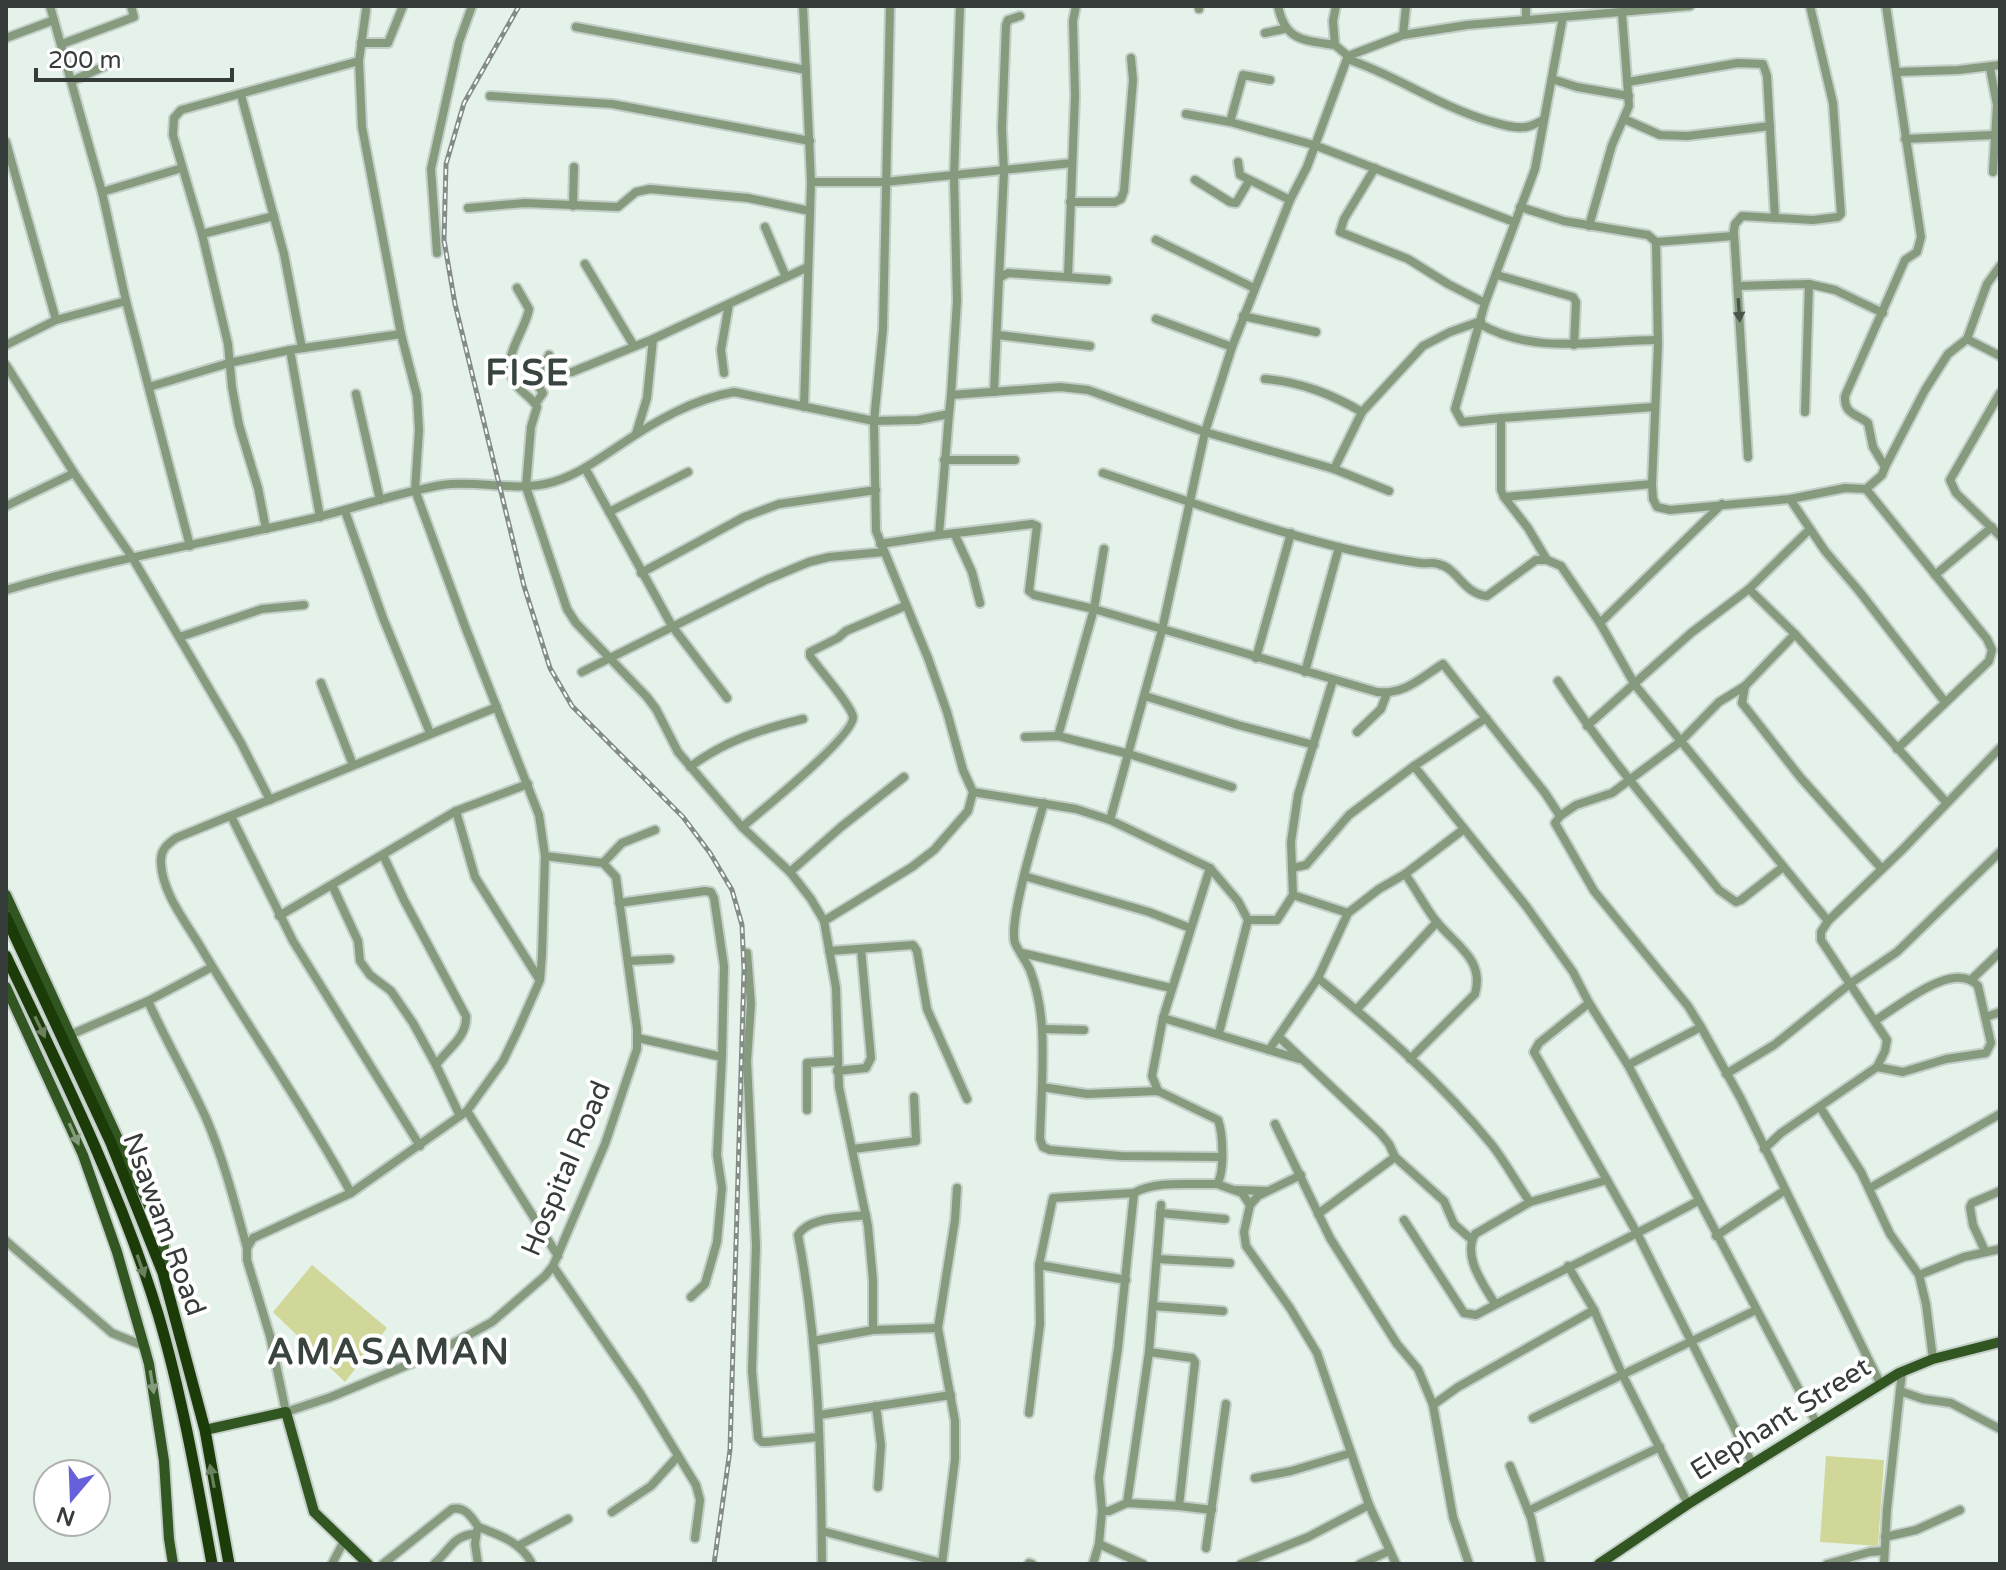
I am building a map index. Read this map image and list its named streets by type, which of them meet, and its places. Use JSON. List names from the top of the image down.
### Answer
{
  "streets": {
    "highway": ["Nsawam Road"],
    "main road": ["Hospital Road", "Elephant Street"]
  },
  "crossings": [
    ["Hospital Road", "Nsawam Road"]
  ],
  "districts": ["FISE", "AMASAMAN"],
  "scale_bar": "200 m",
  "north": "bottom"
}
